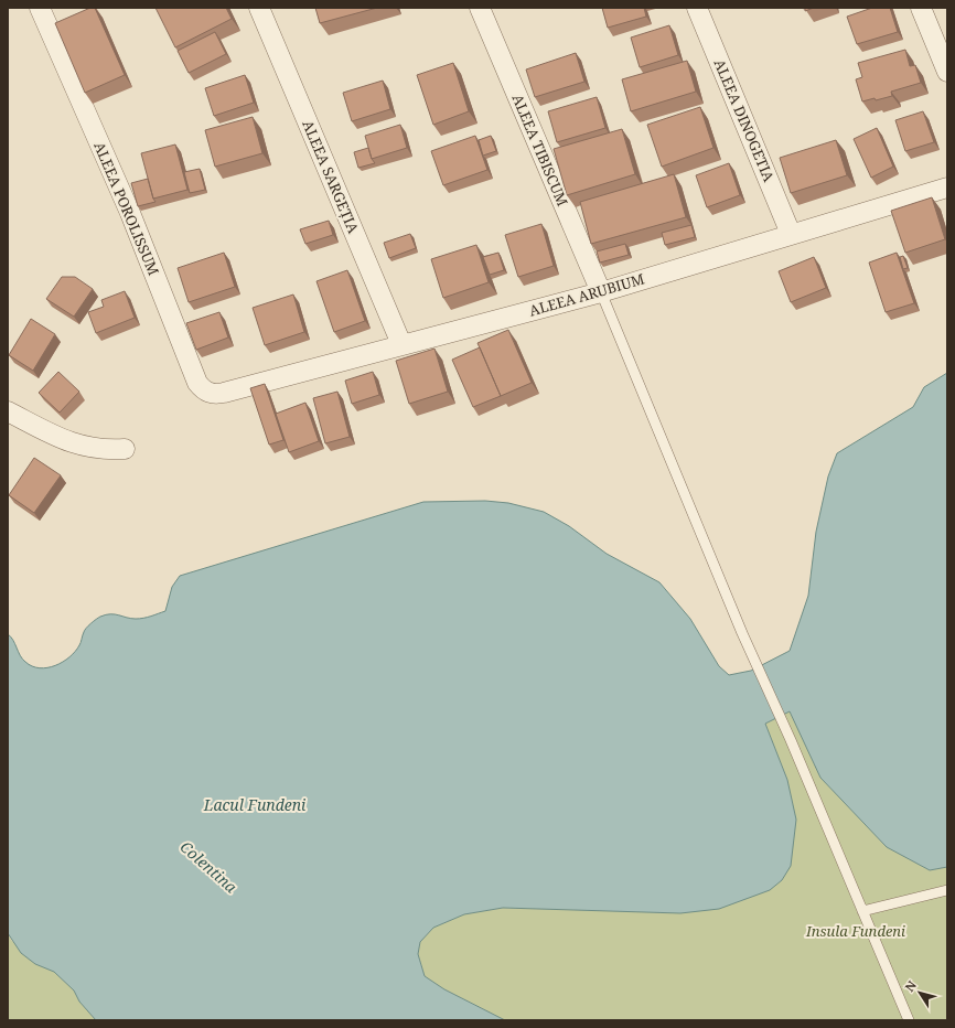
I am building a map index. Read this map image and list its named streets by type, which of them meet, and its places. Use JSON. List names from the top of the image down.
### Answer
{
  "streets": {
    "street": [
      "ALEEA DINOGETIA",
      "ALEEA TIBISCUM",
      "ALEEA SARGEȚIA",
      "ALEEA POROLISSUM",
      "ALEEA ARUBIUM"
    ]
  },
  "crossings": [
    ["ALEEA DINOGETIA", "ALEEA ARUBIUM"],
    ["ALEEA TIBISCUM", "ALEEA ARUBIUM"],
    ["ALEEA SARGEȚIA", "ALEEA ARUBIUM"],
    ["ALEEA POROLISSUM", "ALEEA ARUBIUM"]
  ],
  "water": ["Lacul Fundeni", "Colentina"],
  "parks": ["Insula Fundeni"],
  "north": "top left"
}
